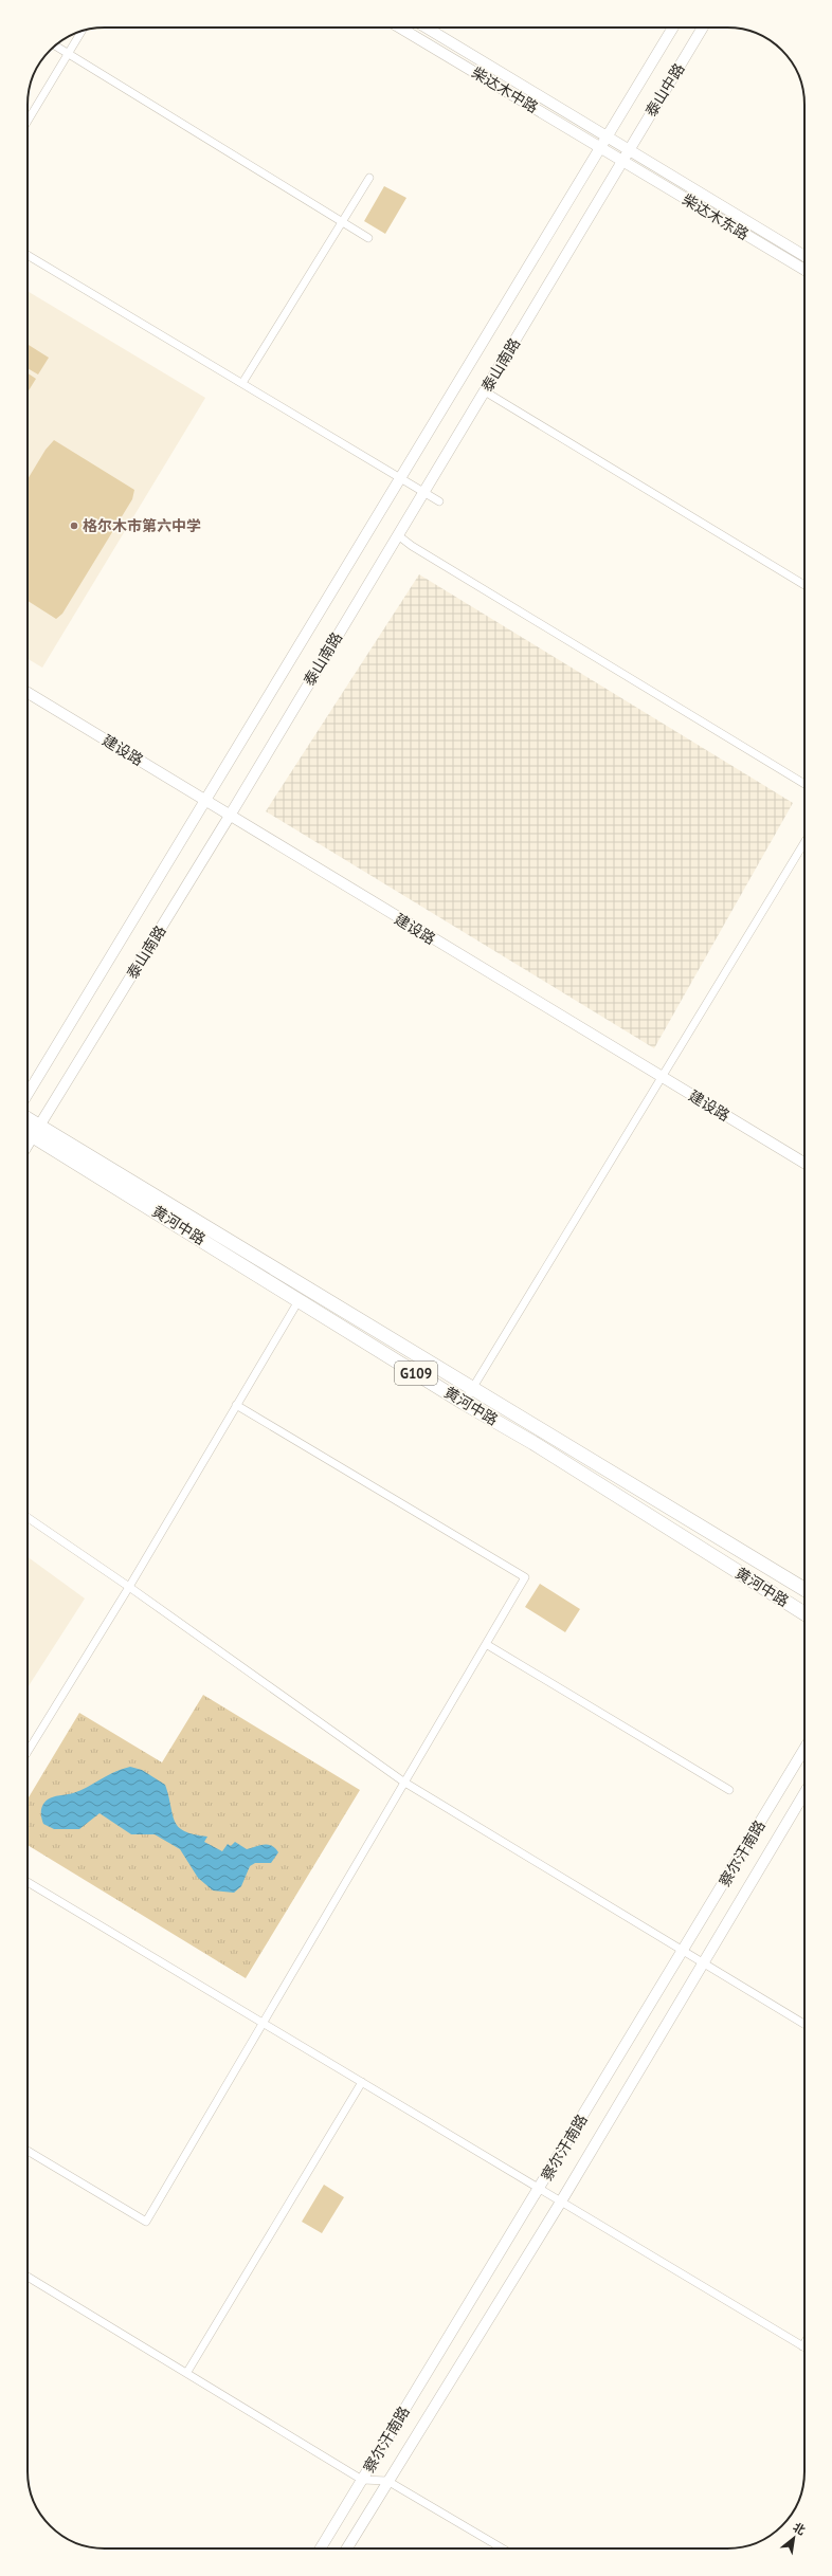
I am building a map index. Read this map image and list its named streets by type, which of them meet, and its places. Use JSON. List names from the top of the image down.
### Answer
{
  "streets": {
    "highway": ["黄河中路", "G109"],
    "street": [
      "柴达木中路",
      "泰山中路",
      "柴达木东路",
      "泰山南路",
      "建设路",
      "察尔汗南路"
    ]
  },
  "crossings": [
    ["柴达木中路", "泰山中路"],
    ["柴达木中路", "柴达木东路"],
    ["柴达木中路", "泰山南路"],
    ["泰山中路", "柴达木东路"],
    ["泰山中路", "泰山南路"],
    ["柴达木东路", "泰山南路"],
    ["泰山南路", "建设路"],
    ["泰山南路", "黄河中路"]
  ],
  "places": ["格尔木市第六中学"],
  "north": "top right"
}
